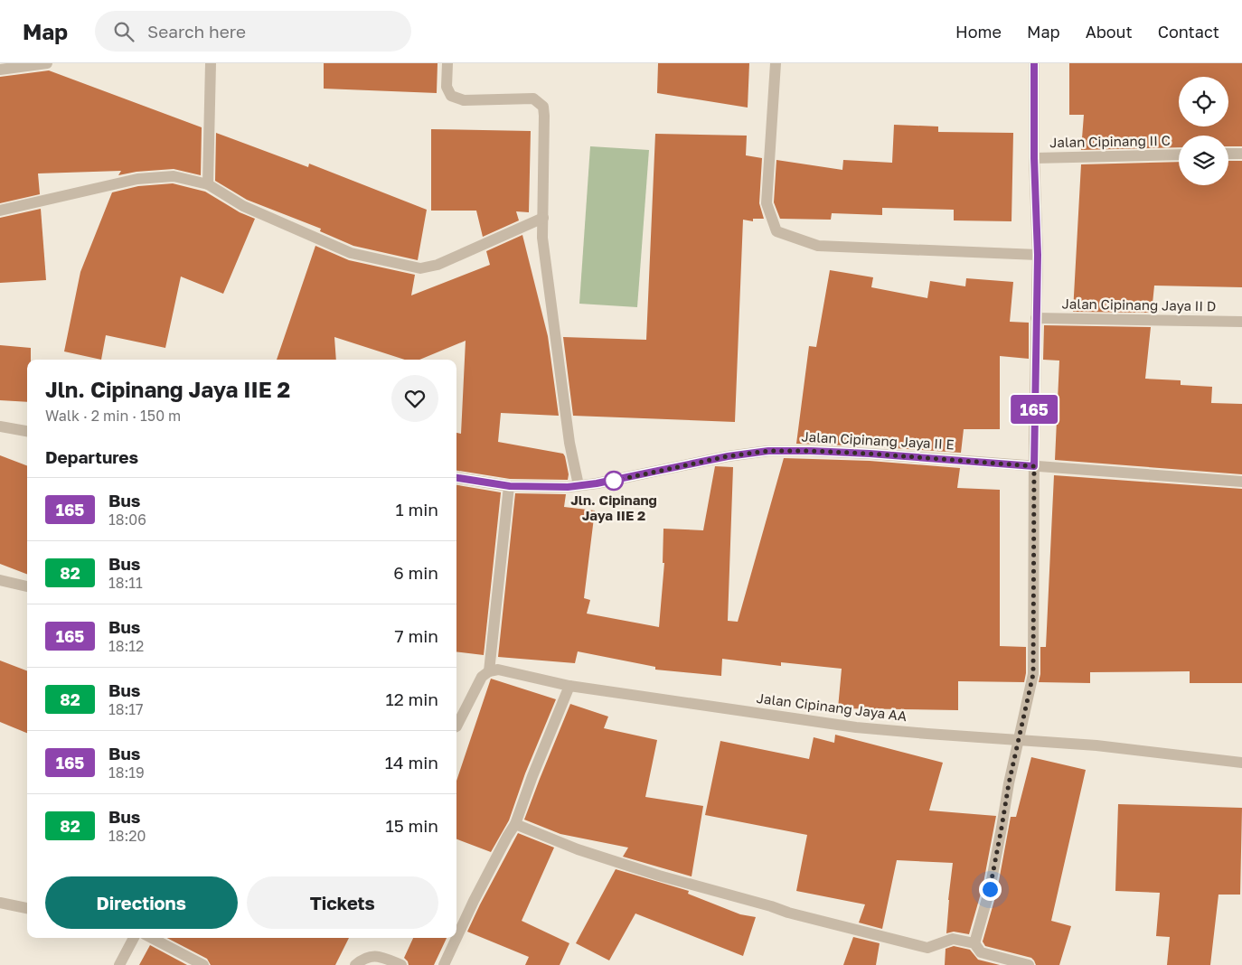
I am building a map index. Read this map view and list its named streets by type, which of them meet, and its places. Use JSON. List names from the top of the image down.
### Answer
{
  "streets": {
    "street": [
      "Jalan Cipinang II C",
      "Jalan Cipinang Jaya II D",
      "Jalan Cipinang Jaya II E",
      "Jalan Cipinang Jaya AA"
    ]
  },
  "places": ["Jln. Cipinang Jaya IIE 2"],
  "lines": ["bus line 165"],
  "page": {
    "header": "Map",
    "search": "Search here",
    "nav": [
      "Home",
      "Map",
      "About",
      "Contact"
    ],
    "on_map": "165",
    "heading": [
      ["Jln. Cipinang Jaya IIE 2", "Walk · 2 min · 150 m"],
      "Departures"
    ],
    "list": [
      {
        "mark": "165",
        "name": "Bus",
        "note": "18:06",
        "value": "1 min"
      },
      {
        "mark": "82",
        "name": "Bus",
        "note": "18:11",
        "value": "6 min"
      },
      {
        "mark": "165",
        "name": "Bus",
        "note": "18:12",
        "value": "7 min"
      },
      {
        "mark": "82",
        "name": "Bus",
        "note": "18:17",
        "value": "12 min"
      },
      {
        "mark": "165",
        "name": "Bus",
        "note": "18:19",
        "value": "14 min"
      },
      {
        "mark": "82",
        "name": "Bus",
        "note": "18:20",
        "value": "15 min"
      }
    ],
    "buttons": ["Directions", "Tickets"]
  }
}
